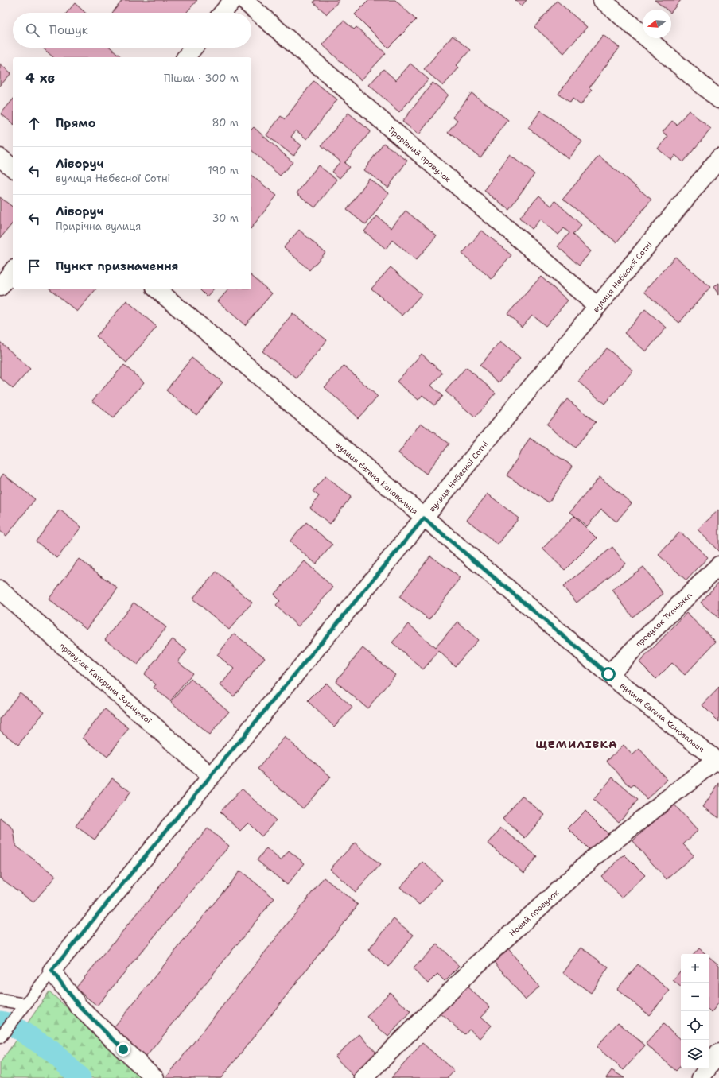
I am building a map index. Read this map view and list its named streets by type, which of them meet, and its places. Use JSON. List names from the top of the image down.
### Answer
{
  "streets": {
    "street": [
      "Прорізний провулок",
      "вулиця Небесної Сотні",
      "вулиця Євгена Коновальця",
      "провулок Ткаченка",
      "провулок Катерини Зарицької",
      "Новий провулок"
    ]
  },
  "crossings": [
    ["Прорізний провулок", "вулиця Небесної Сотні"],
    ["вулиця Небесної Сотні", "вулиця Євгена Коновальця"],
    ["вулиця Небесної Сотні", "провулок Катерини Зарицької"],
    ["вулиця Євгена Коновальця", "провулок Ткаченка"],
    ["вулиця Євгена Коновальця", "Новий провулок"]
  ],
  "districts": ["ЩЕМИЛІВКА"],
  "north": "left",
  "page": {
    "search": "Пошук",
    "heading": ["4 хв", "Пішки · 300 m"],
    "list": [
      ["Прямо", "80 m"],
      ["Ліворуч", "вулиця Небесної Сотні", "190 m"],
      ["Ліворуч", "Прирічна вулиця", "30 m"],
      "Пункт призначення"
    ],
    "map_buttons": ["+", "−"]
  }
}
